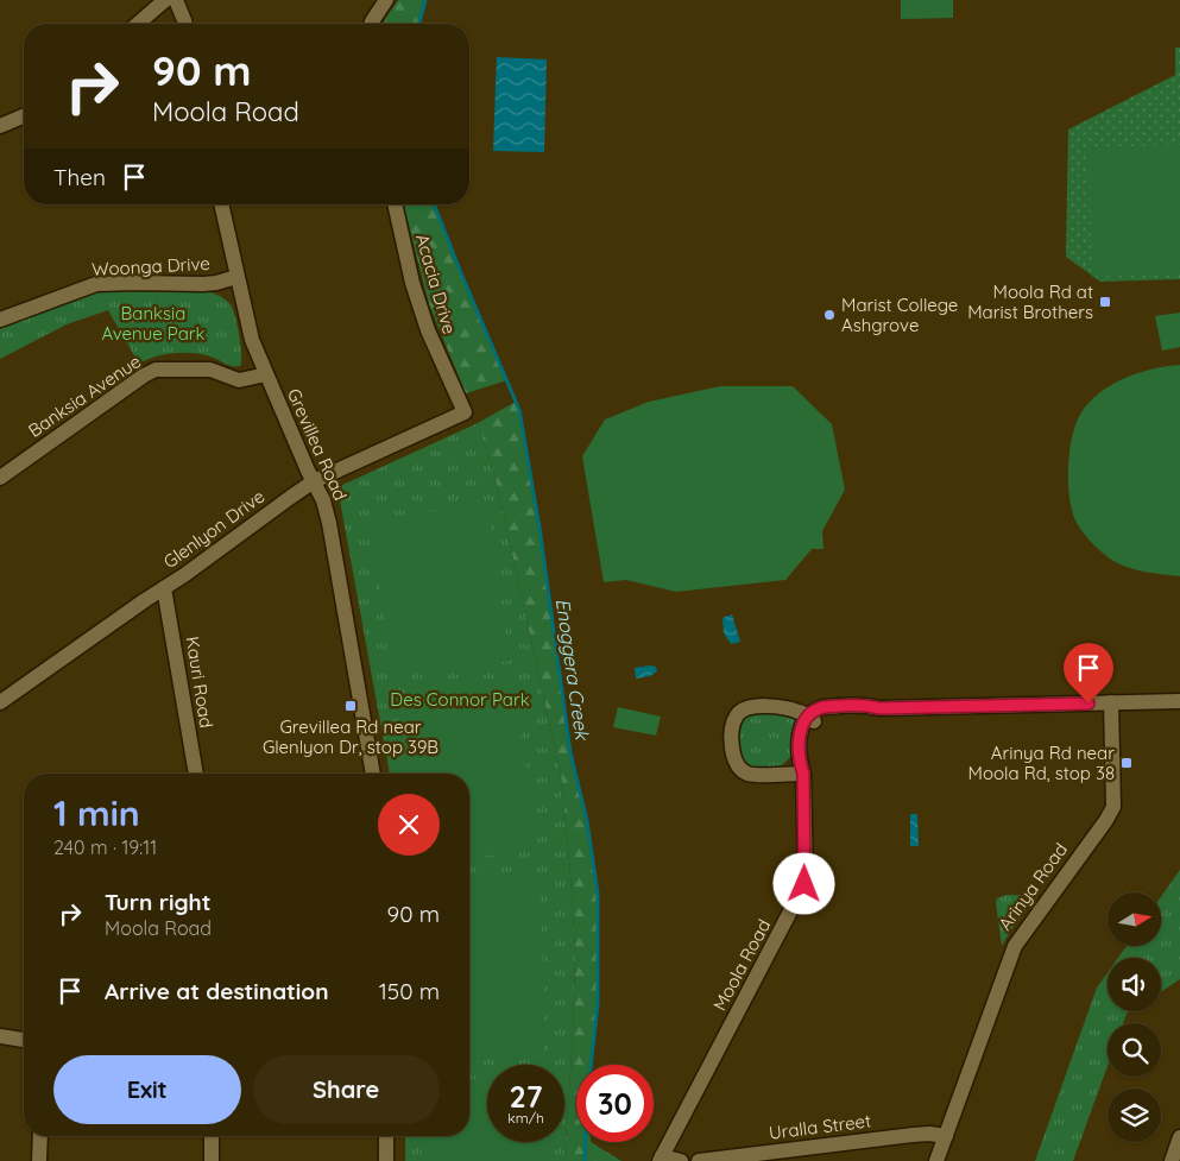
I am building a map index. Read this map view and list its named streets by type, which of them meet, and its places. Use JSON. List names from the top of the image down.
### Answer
{
  "streets": {
    "street": [
      "Woonga Drive",
      "Acacia Drive",
      "Banksia Avenue",
      "Grevillea Road",
      "Glenlyon Drive",
      "Kauri Road",
      "Arinya Road",
      "Moola Road",
      "Uralla Street"
    ]
  },
  "crossings": [
    ["Woonga Drive", "Grevillea Road"],
    ["Acacia Drive", "Glenlyon Drive"],
    ["Banksia Avenue", "Grevillea Road"],
    ["Grevillea Road", "Glenlyon Drive"],
    ["Glenlyon Drive", "Kauri Road"],
    ["Arinya Road", "Uralla Street"]
  ],
  "water": ["Enoggera Creek"],
  "parks": ["Banksia Avenue Park", "Des Connor Park"],
  "places": {
    "transit": ["Moola Rd at Marist Brothers", "Grevillea Rd near Glenlyon Dr, stop 39B", "Arinya Rd near Moola Rd, stop 38"],
    "other": ["Marist College Ashgrove"]
  },
  "north": "right",
  "page": {
    "turn": ["90 m", "Moola Road"],
    "then": "Then",
    "heading": ["1 min", "240 m · 19:11"],
    "list": [
      {
        "name": "Turn right",
        "note": "Moola Road",
        "value": "90 m"
      },
      {
        "name": "Arrive at destination",
        "value": "150 m"
      }
    ],
    "buttons": ["Exit", "Share"],
    "speed": "27 km/h",
    "limit": "30"
  }
}
